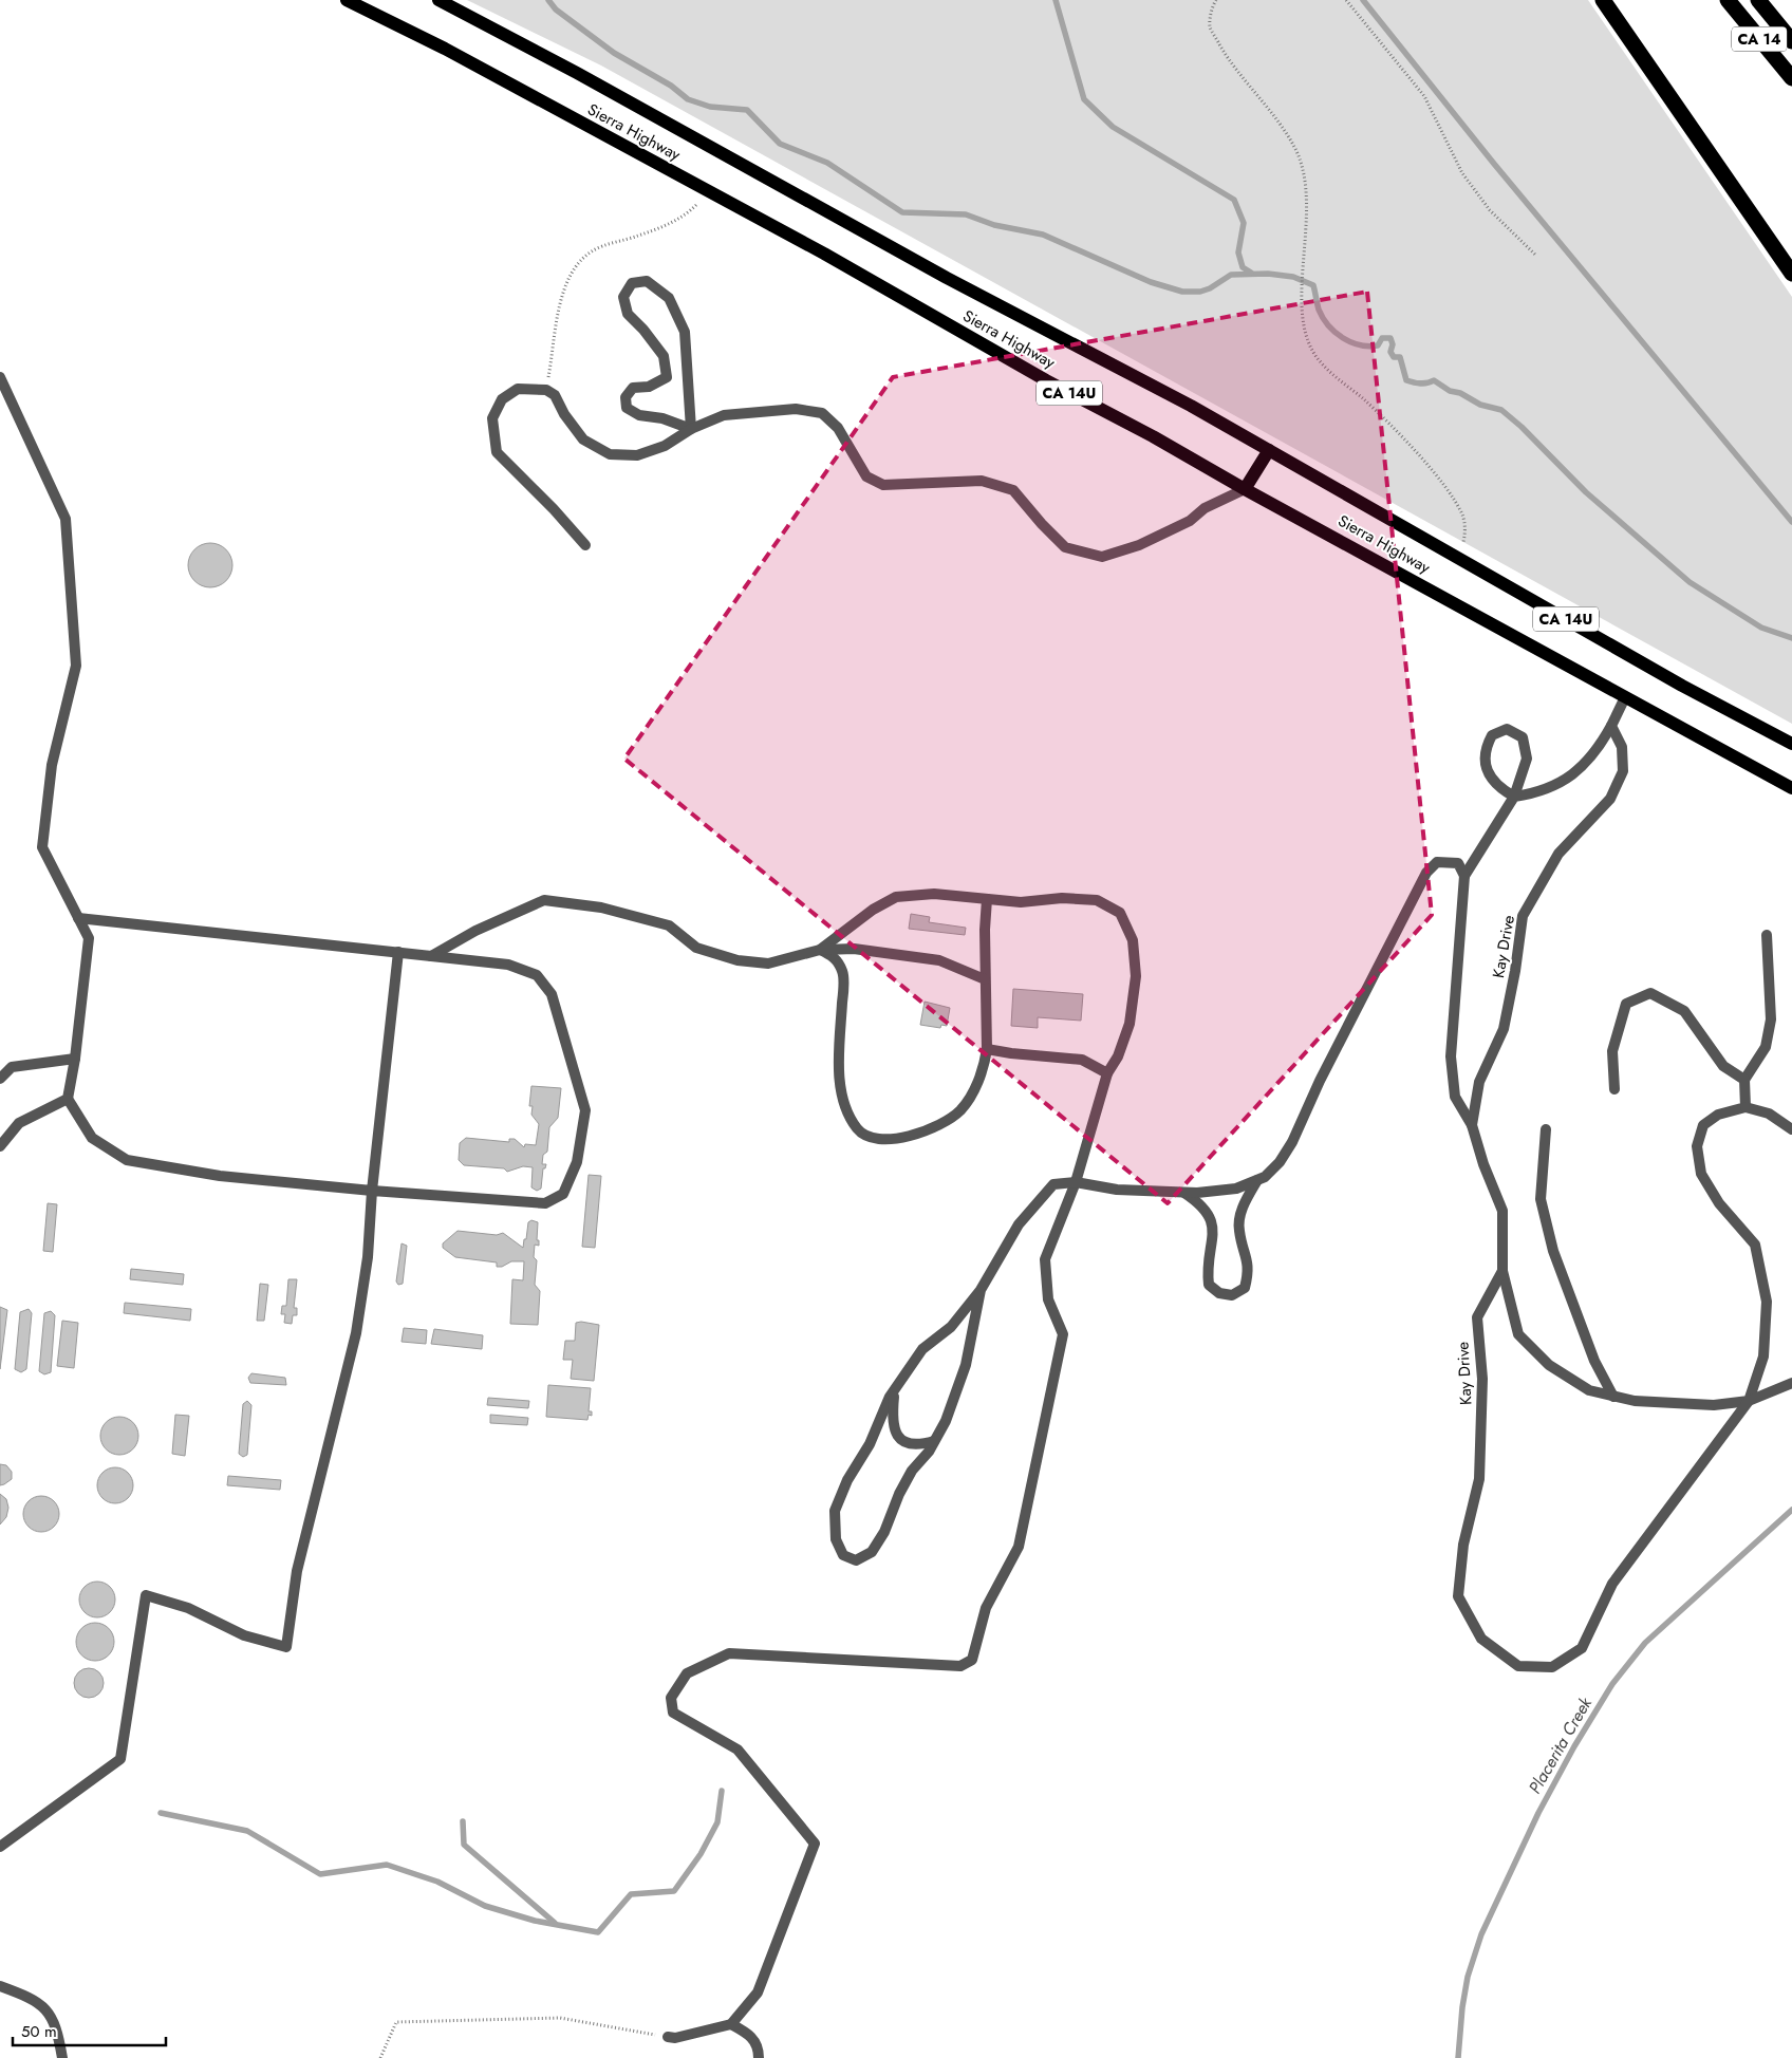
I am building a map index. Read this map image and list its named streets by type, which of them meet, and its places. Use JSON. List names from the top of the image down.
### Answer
{
  "streets": {
    "highway": ["CA 14"],
    "main road": ["Sierra Highway", "CA 14U"],
    "street": ["Kay Drive"]
  },
  "water": ["Placerita Creek"],
  "scale_bar": "50 m"
}
